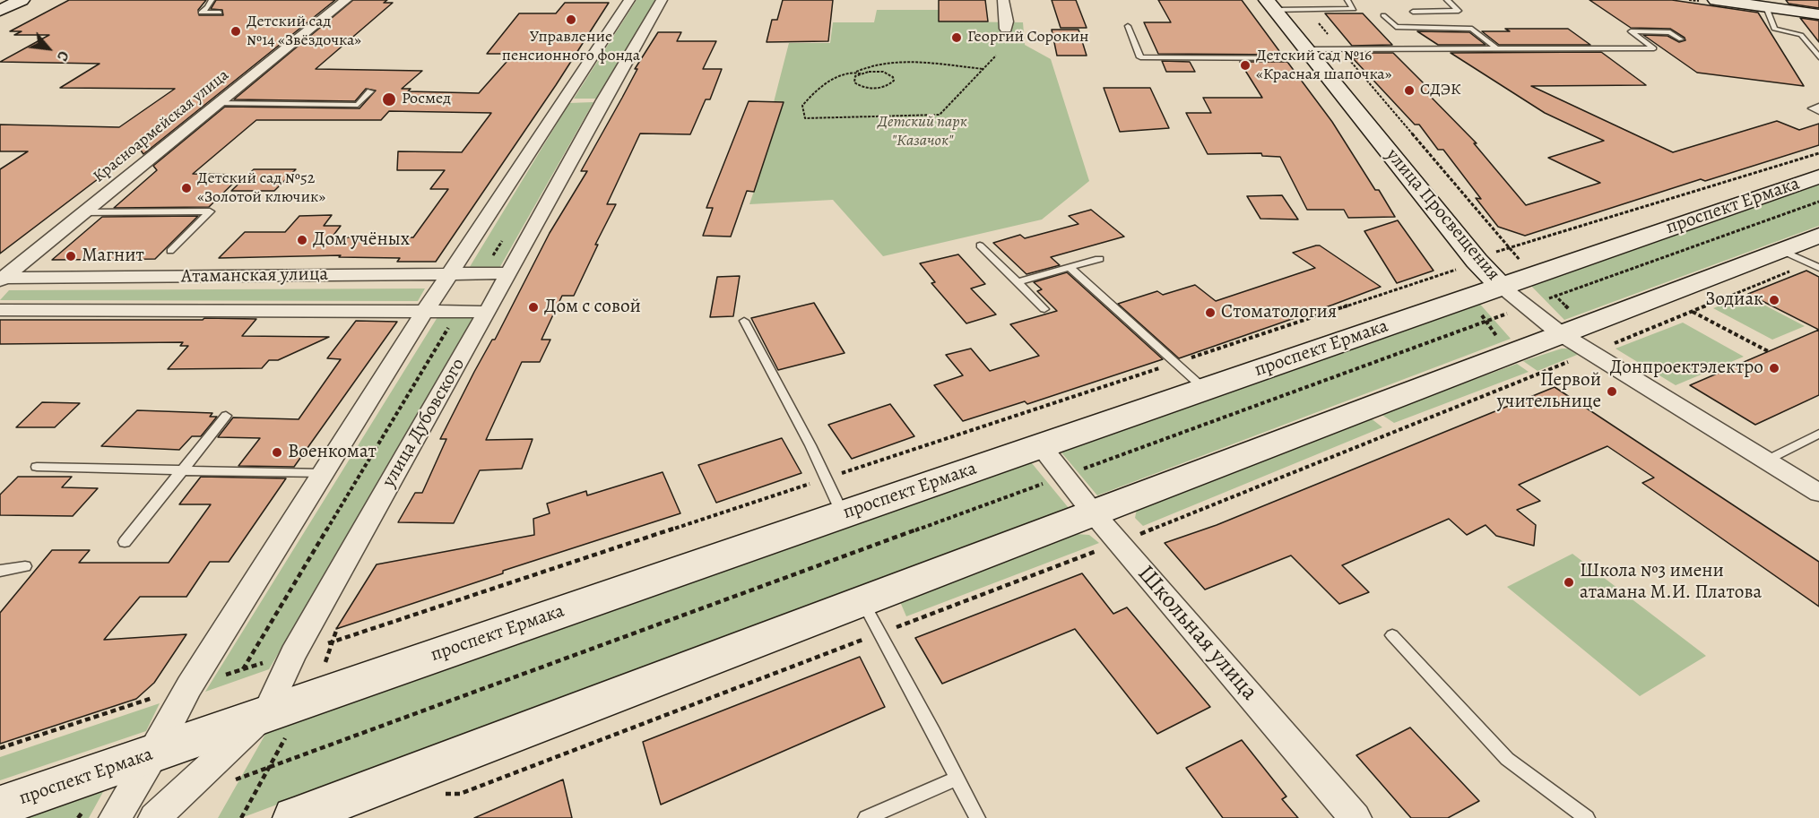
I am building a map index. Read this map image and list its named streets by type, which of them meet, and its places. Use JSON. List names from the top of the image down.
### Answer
{
  "streets": {
    "main road": ["проспект Ермака", "улица Просвещения"],
    "street": [
      "Красноармейская улица",
      "Атаманская улица",
      "улица Дубовского",
      "Школьная улица"
    ]
  },
  "crossings": [
    ["Красноармейская улица", "Атаманская улица"],
    ["проспект Ермака", "улица Просвещения"],
    ["проспект Ермака", "улица Дубовского"],
    ["проспект Ермака", "Школьная улица"],
    ["Атаманская улица", "улица Дубовского"]
  ],
  "parks": ["Детский парк \"Казачок\""],
  "places": [
    "Управление пенсионного фонда",
    "Детский сад №14 «Звёздочка»",
    "Георгий Сорокин",
    "Детский сад №16 «Красная шапочка»",
    "СДЭК",
    "Росмед",
    "Детский сад №52 «Золотой ключик»",
    "Дом учёных",
    "Магнит",
    "Зодиак",
    "Дом с совой",
    "Стоматология",
    "Донпроектэлектро",
    "Первой учительнице",
    "Военкомат",
    "Школа №3 имени атамана М.И. Платова"
  ],
  "north": "bottom right"
}
